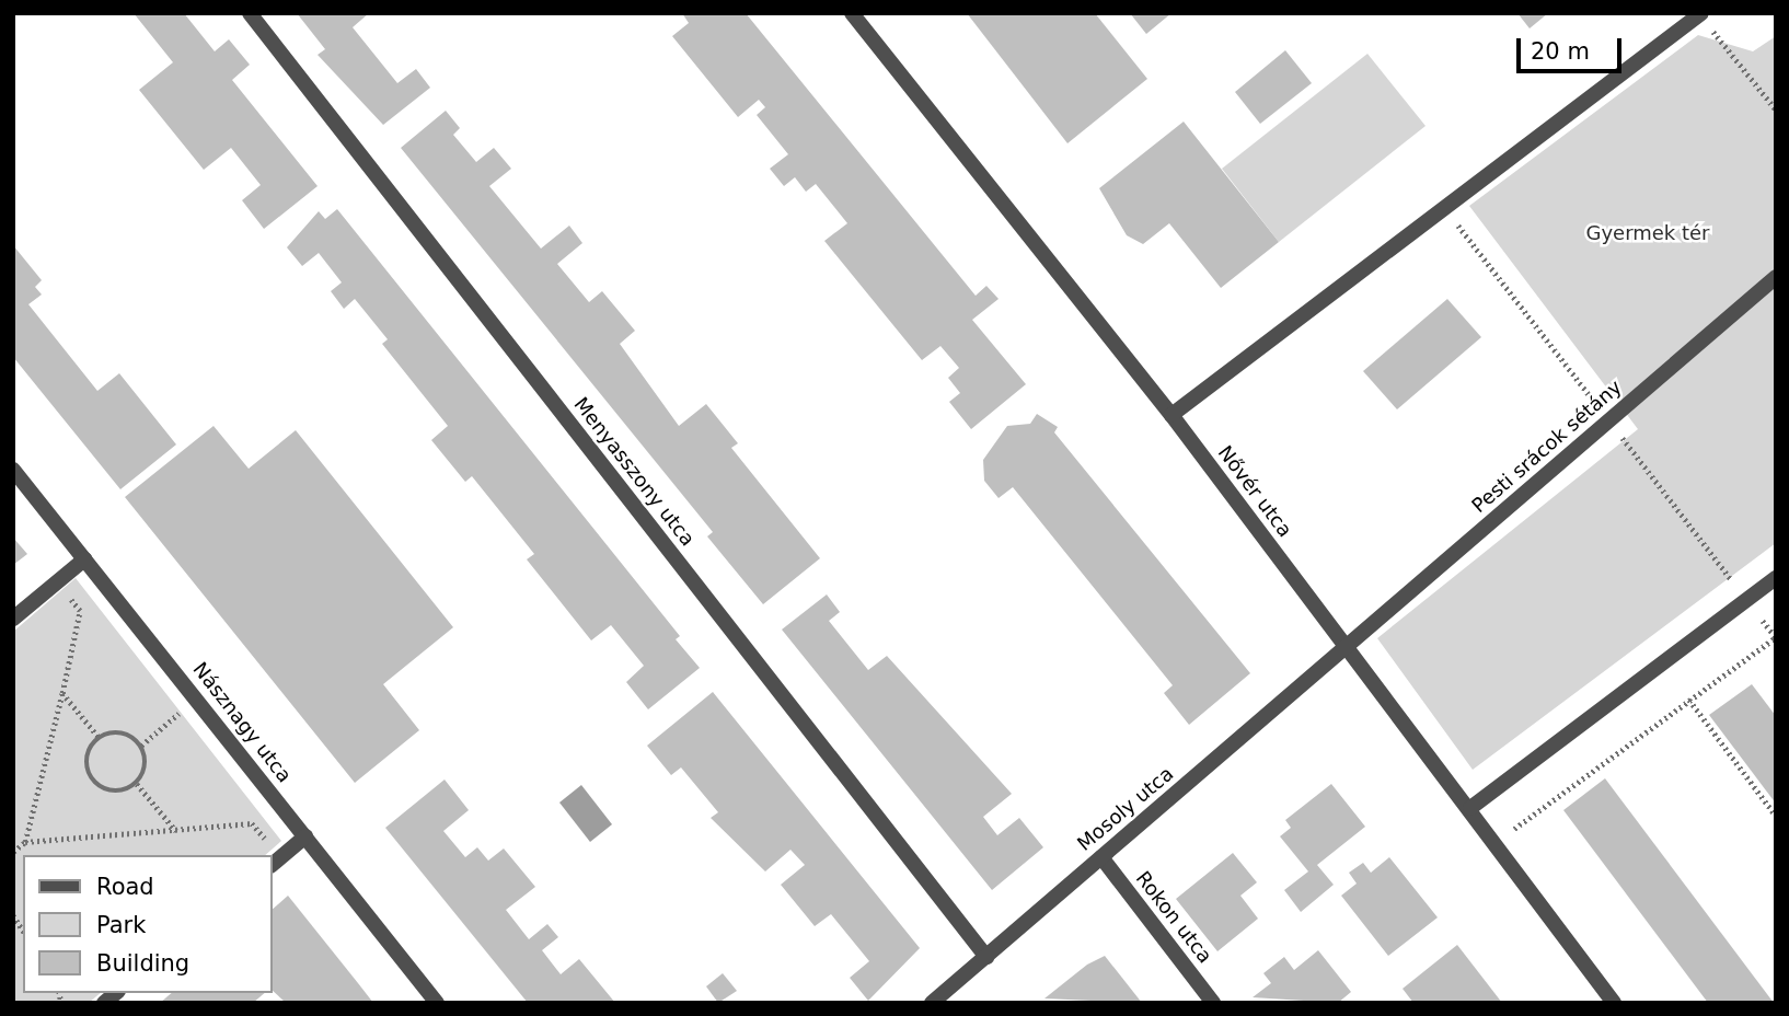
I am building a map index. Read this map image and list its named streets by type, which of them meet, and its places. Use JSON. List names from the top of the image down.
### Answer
{
  "streets": {
    "street": [
      "Pesti srácok sétány",
      "Menyasszony utca",
      "Nővér utca",
      "Násznagy utca",
      "Mosoly utca",
      "Rokon utca"
    ]
  },
  "crossings": [
    ["Pesti srácok sétány", "Nővér utca"],
    ["Pesti srácok sétány", "Mosoly utca"],
    ["Menyasszony utca", "Mosoly utca"],
    ["Nővér utca", "Mosoly utca"],
    ["Mosoly utca", "Rokon utca"]
  ],
  "parks": ["Gyermek tér"],
  "legend": ["Road", "Park", "Building"],
  "scale_bar": "20 m"
}
